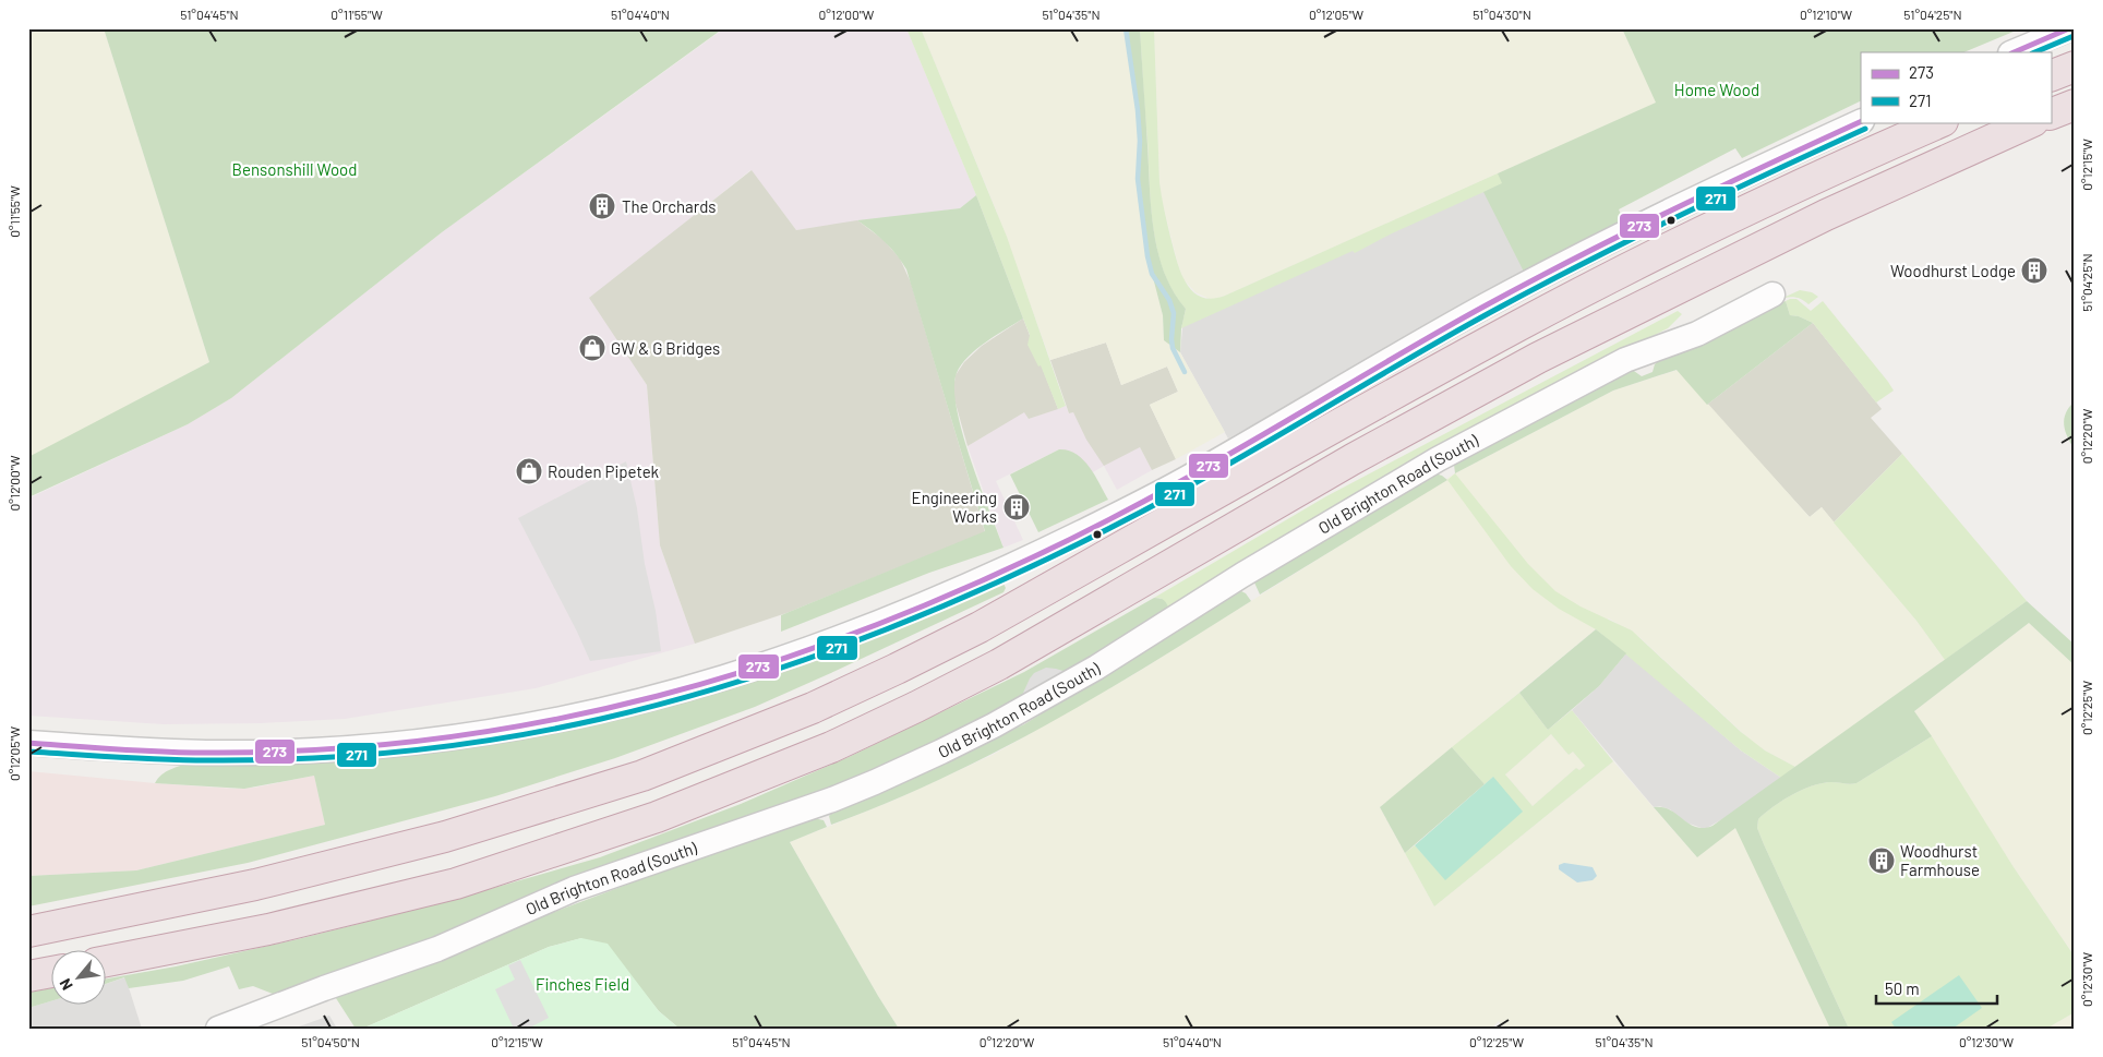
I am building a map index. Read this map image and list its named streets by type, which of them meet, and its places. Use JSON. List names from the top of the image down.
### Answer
{
  "streets": {
    "street": ["Old Brighton Road (South)"]
  },
  "parks": ["Home Wood", "Bensonshill Wood", "Finches Field"],
  "places": {
    "building": [
      "The Orchards",
      "Woodhurst Lodge",
      "Engineering Works",
      "Woodhurst Farmhouse"
    ],
    "shop": ["GW & G Bridges", "Rouden Pipetek"]
  },
  "lines": ["transit line 273", "transit line 271"],
  "legend": ["273", "271"],
  "scale_bar": "50 m",
  "north": "bottom left",
  "coordinates": [
    "51°04'45\"N",
    "0°11'55\"W",
    "51°04'40\"N",
    "0°12'00\"W",
    "51°04'35\"N",
    "0°12'05\"W",
    "51°04'30\"N",
    "0°12'10\"W",
    "51°04'25\"N",
    "0°12'15\"W",
    "0°12'20\"W",
    "0°12'25\"W",
    "0°12'30\"W",
    "51°04'50\"N"
  ]
}
